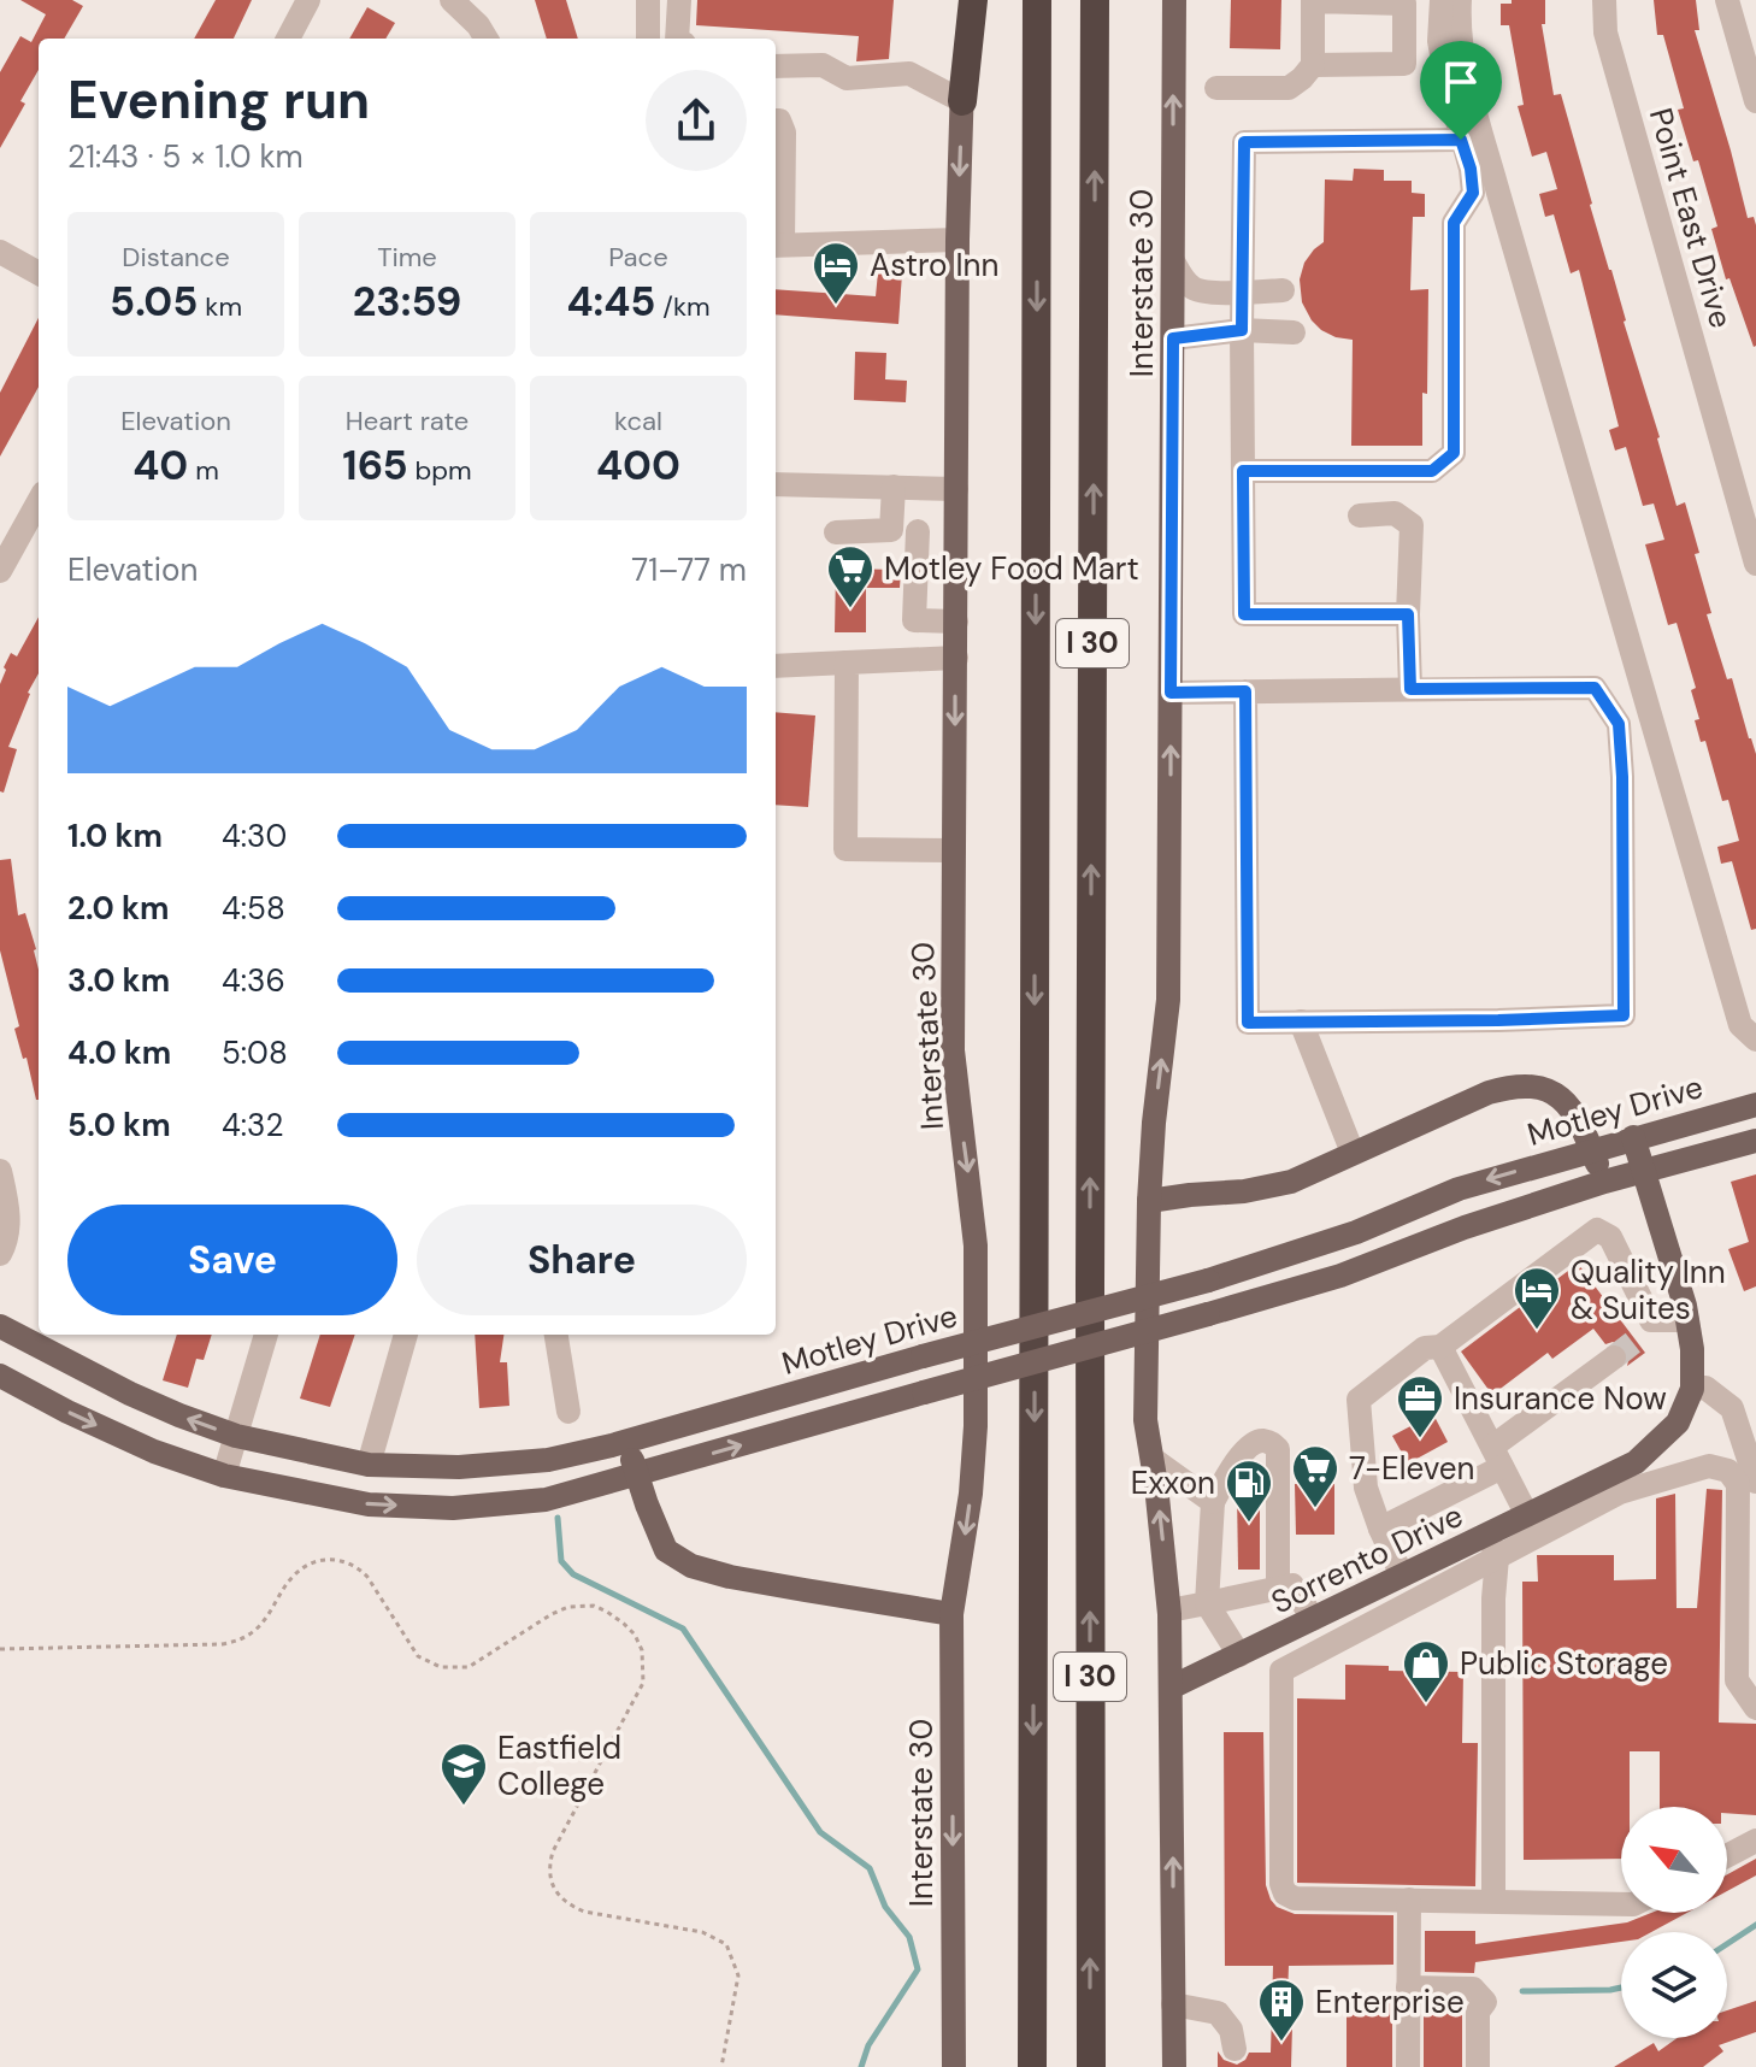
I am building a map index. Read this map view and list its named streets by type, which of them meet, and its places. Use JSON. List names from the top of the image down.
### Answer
{
  "streets": {
    "highway": ["I 30"],
    "main road": ["Interstate 30", "Motley Drive", "Sorrento Drive"],
    "street": ["Point East Drive"]
  },
  "crossings": [
    ["Interstate 30", "Sorrento Drive"]
  ],
  "places": {
    "hotel": ["Astro Inn", "Quality Inn & Suites"],
    "supermarket": ["Motley Food Mart", "7-Eleven"],
    "office": ["Insurance Now"],
    "fuel station": ["Exxon"],
    "shop": ["Public Storage"],
    "school or university": ["Eastfield College"],
    "building": ["Enterprise"]
  },
  "north": "top left",
  "page": {
    "heading": ["Evening run", "21:43 · 5 × 1.0 km"],
    "stats": [
      ["Distance", "5.05 km"],
      ["Time", "23:59"],
      ["Pace", "4:45 /km"],
      ["Elevation", "40 m"],
      ["Heart rate", "165 bpm"],
      ["kcal", "400"]
    ],
    "chart": ["Elevation", "71–77 m"],
    "list": [
      {
        "name": "1.0 km",
        "note": "4:30"
      },
      {
        "name": "2.0 km",
        "note": "4:58"
      },
      {
        "name": "3.0 km",
        "note": "4:36"
      },
      {
        "name": "4.0 km",
        "note": "5:08"
      },
      {
        "name": "5.0 km",
        "note": "4:32"
      }
    ],
    "buttons": ["Save", "Share"]
  }
}
